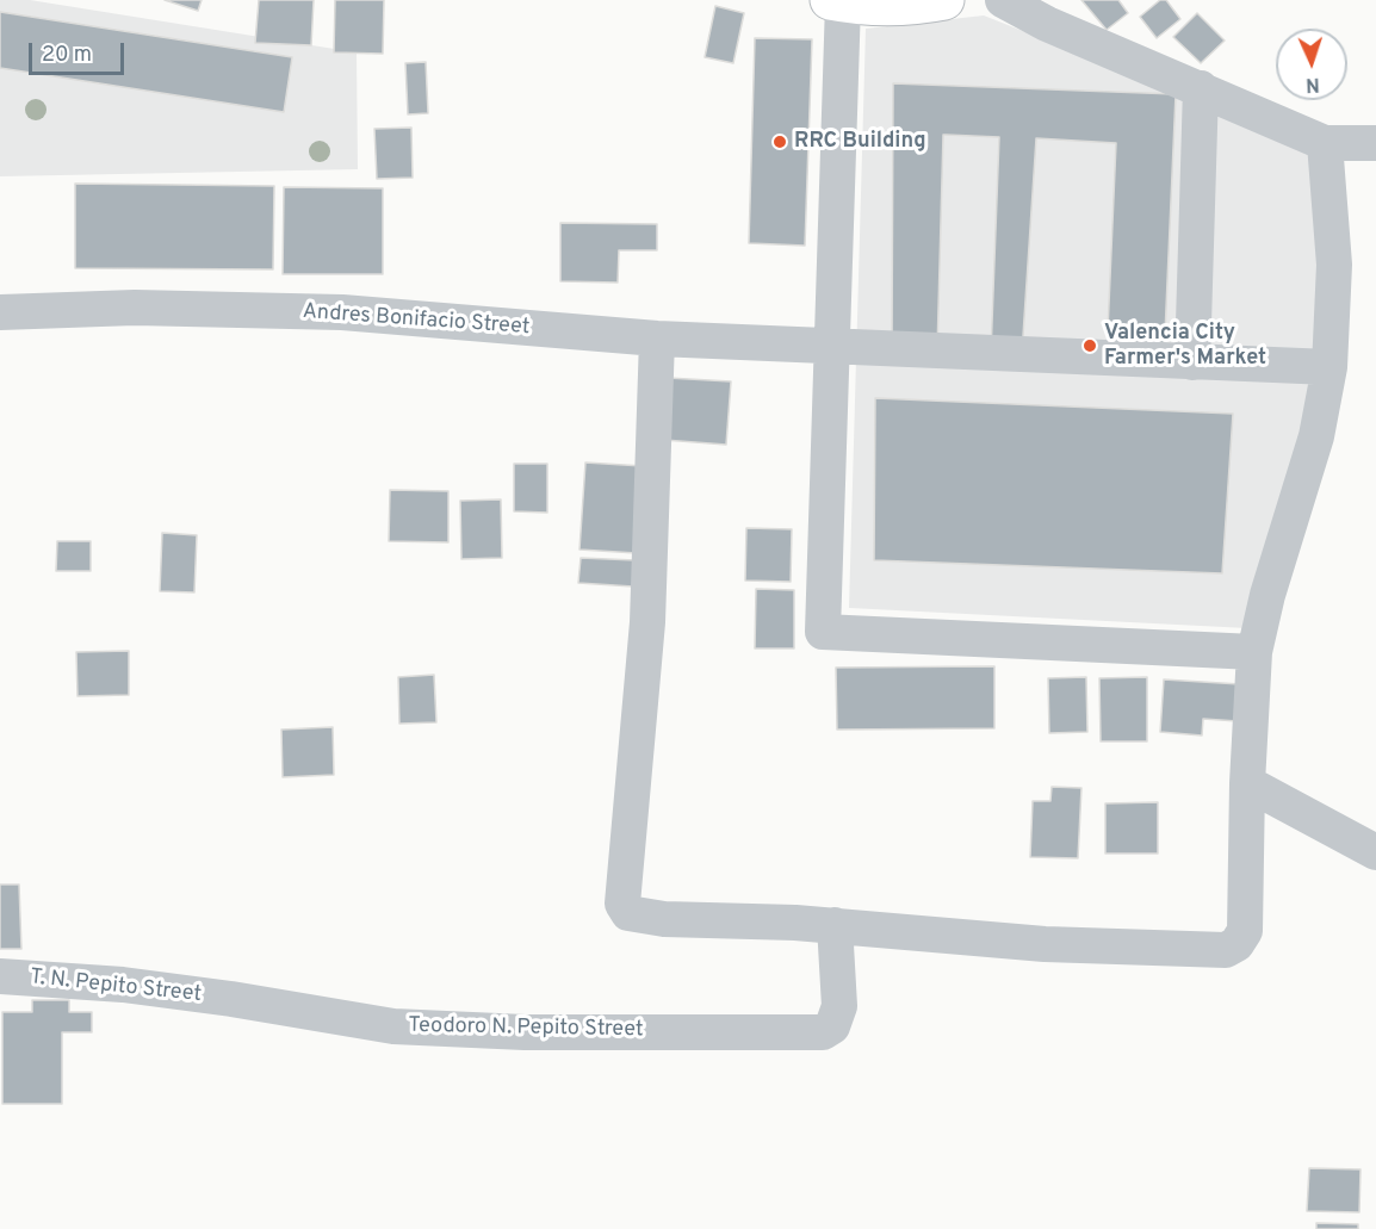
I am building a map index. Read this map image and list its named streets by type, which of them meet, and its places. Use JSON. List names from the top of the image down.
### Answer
{
  "streets": {
    "street": ["Andres Bonifacio Street", "T. N. Pepito Street", "Teodoro N. Pepito Street"]
  },
  "crossings": [
    ["T. N. Pepito Street", "Teodoro N. Pepito Street"]
  ],
  "places": ["RRC Building", "Valencia City Farmer's Market"],
  "scale_bar": "20 m",
  "north": "bottom"
}
